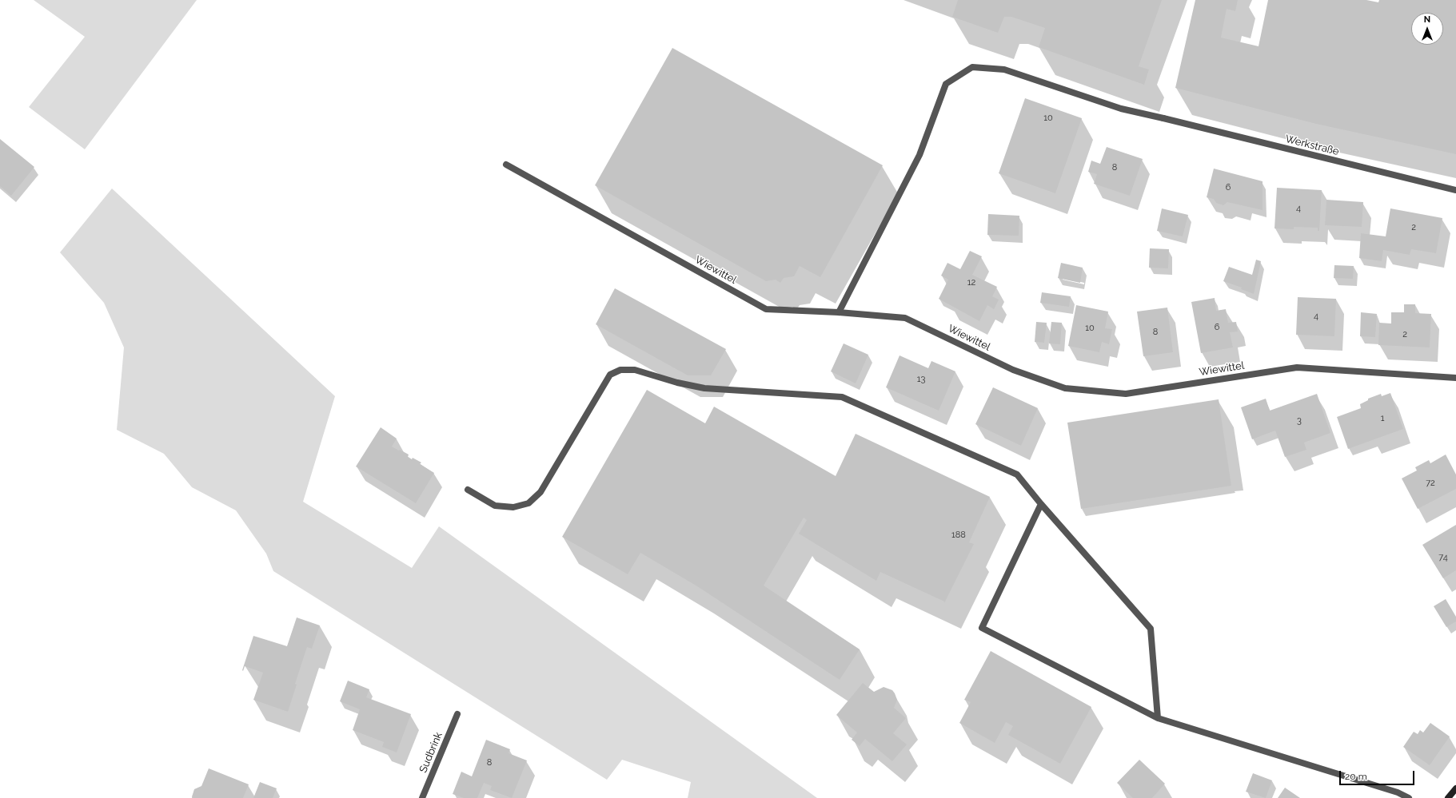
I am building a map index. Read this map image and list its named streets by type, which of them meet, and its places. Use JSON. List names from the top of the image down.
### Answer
{
  "streets": {
    "street": ["Werkstraße", "Wiewittel", "Sudbrink"]
  },
  "crossings": [
    ["Werkstraße", "Wiewittel"]
  ],
  "house_numbers": [
    "10",
    "8",
    "6",
    "4",
    "2",
    "12",
    "4",
    "6",
    "10",
    "8",
    "2",
    "13",
    "1",
    "3",
    "72",
    "188",
    "74",
    "8"
  ],
  "scale_bar": "20 m",
  "north": "top"
}
